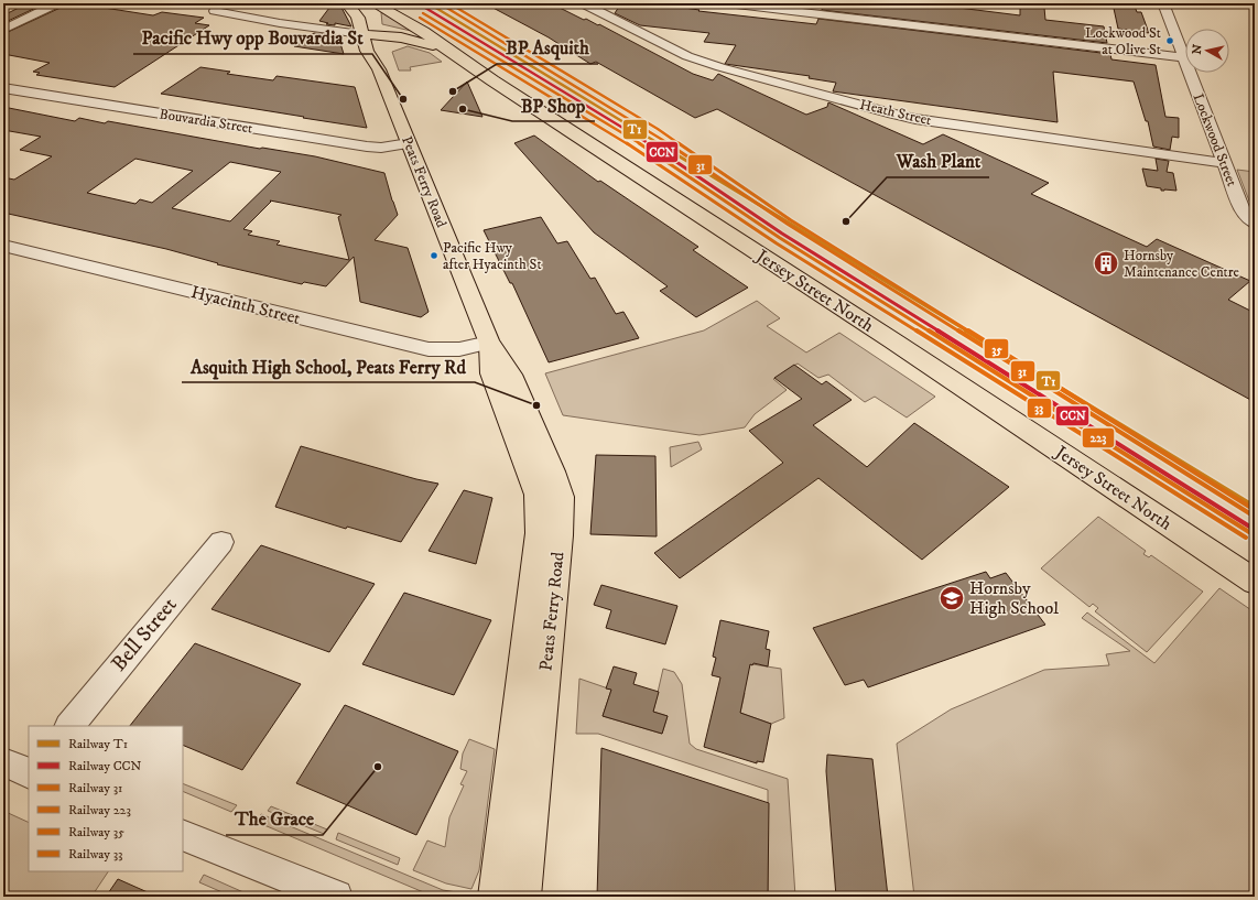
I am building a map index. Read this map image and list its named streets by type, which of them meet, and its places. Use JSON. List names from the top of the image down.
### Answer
{
  "streets": {
    "main road": ["Peats Ferry Road", "Jersey Street North"],
    "street": [
      "Heath Street",
      "Bouvardia Street",
      "Lockwood Street",
      "Hyacinth Street",
      "Bell Street"
    ]
  },
  "crossings": [
    ["Heath Street", "Lockwood Street"],
    ["Bouvardia Street", "Peats Ferry Road"],
    ["Peats Ferry Road", "Hyacinth Street"]
  ],
  "places": {
    "other": [
      "Lockwood St at Olive St",
      "BP Asquith",
      "Pacific Hwy opp Bouvardia St",
      "BP Shop",
      "Wash Plant",
      "Pacific Hwy after Hyacinth St",
      "Asquith High School, Peats Ferry Rd",
      "The Grace"
    ],
    "building": ["Hornsby Maintenance Centre"],
    "school or university": ["Hornsby High School"]
  },
  "lines": [
    "rail line T1",
    "rail line 31",
    "rail line 35",
    "rail line CCN",
    "rail line 223",
    "rail line 33"
  ],
  "legend": [
    "Railway T1",
    "Railway CCN",
    "Railway 31",
    "Railway 223",
    "Railway 35",
    "Railway 33"
  ],
  "north": "left"
}
